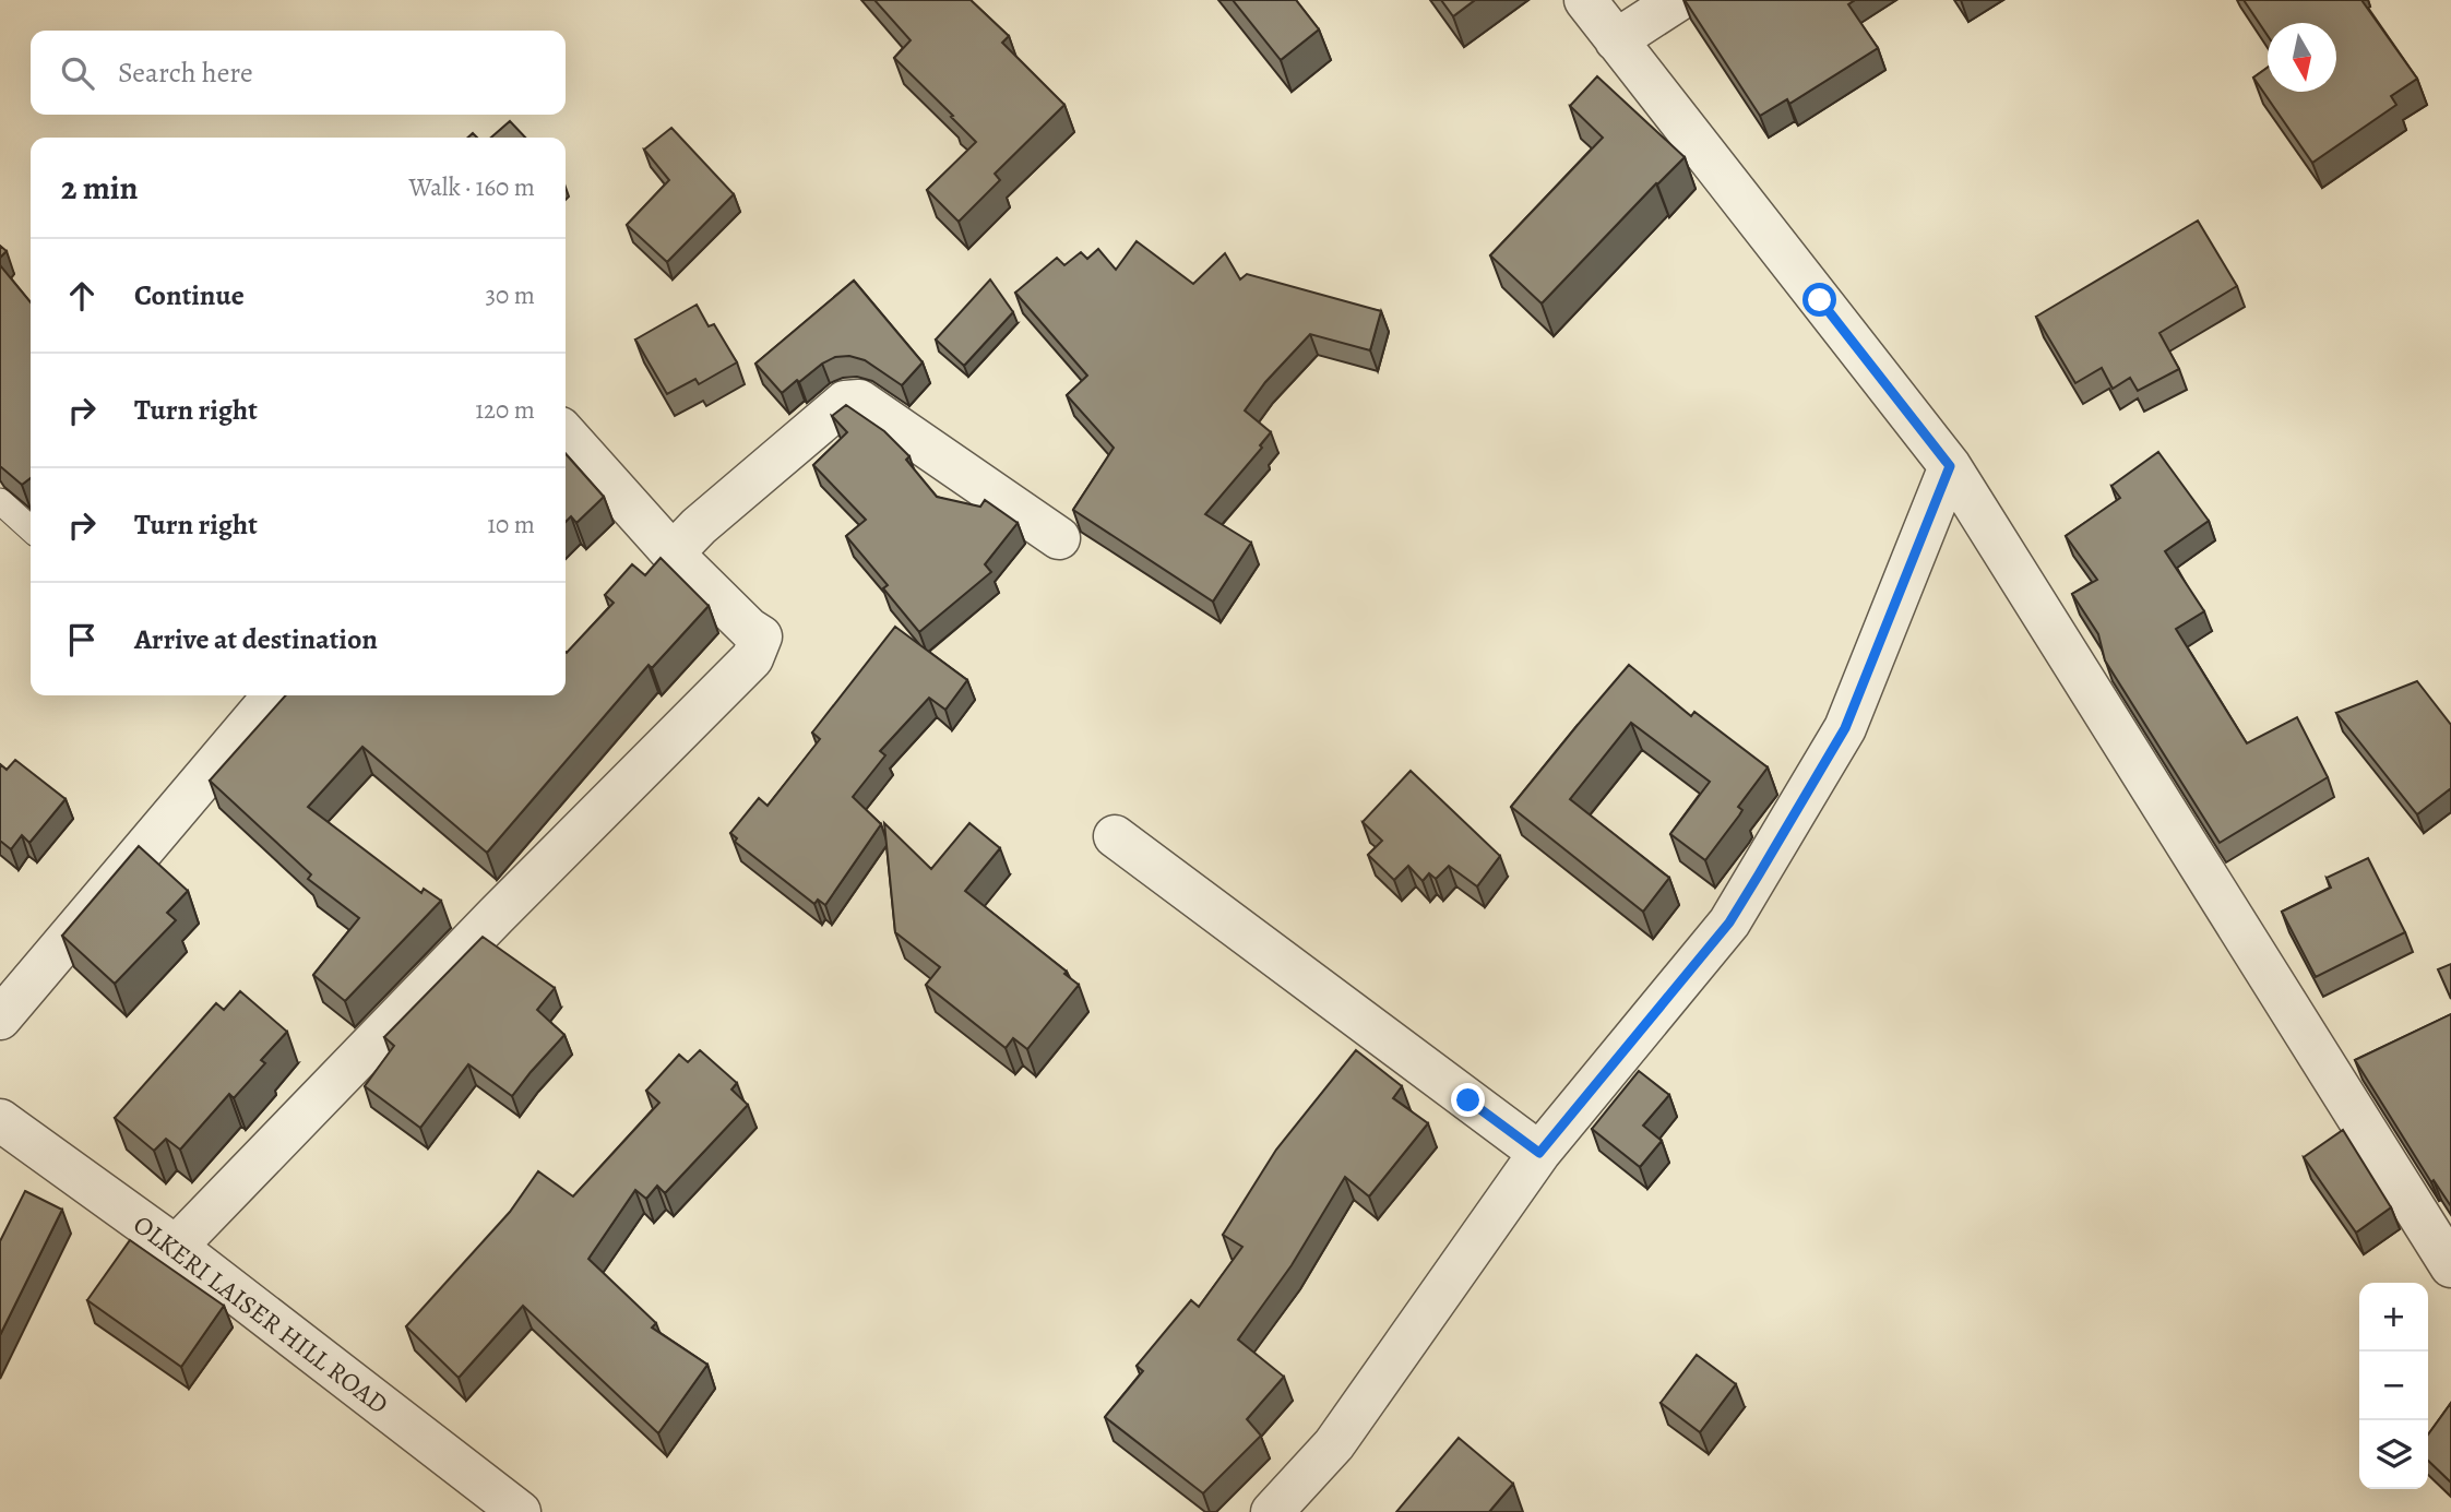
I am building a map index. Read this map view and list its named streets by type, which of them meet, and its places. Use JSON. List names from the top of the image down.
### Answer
{
  "streets": {
    "street": ["OLKERI LAISER HILL ROAD"]
  },
  "north": "bottom",
  "page": {
    "search": "Search here",
    "heading": ["2 min", "Walk · 160 m"],
    "list": [
      ["Continue", "30 m"],
      ["Turn right", "120 m"],
      ["Turn right", "10 m"],
      "Arrive at destination"
    ],
    "map_buttons": ["+", "−"]
  }
}
